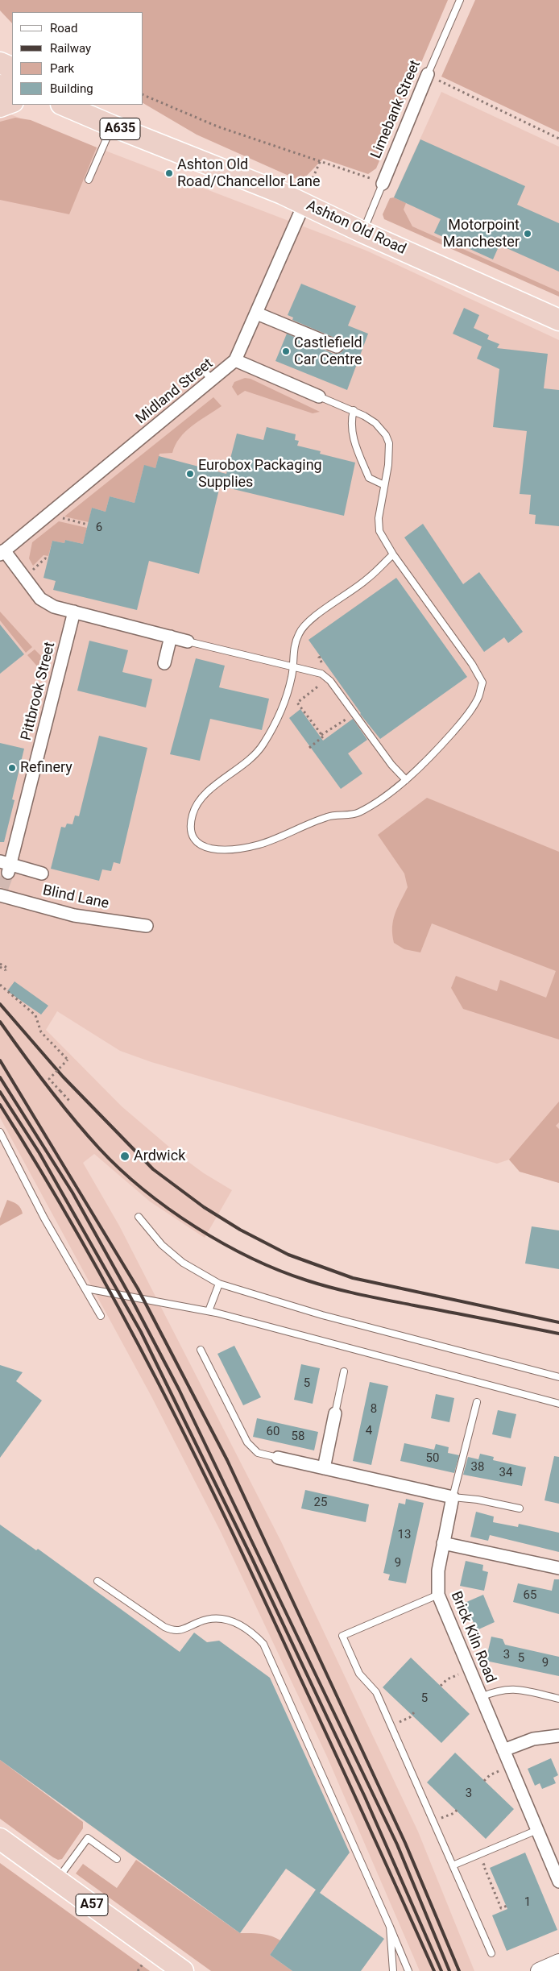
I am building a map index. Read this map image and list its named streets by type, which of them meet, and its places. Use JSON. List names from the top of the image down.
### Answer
{
  "streets": {
    "highway": ["A635", "Ashton Old Road", "A57"],
    "street": [
      "Limebank Street",
      "Midland Street",
      "Pittbrook Street",
      "Blind Lane",
      "Brick Kiln Road"
    ]
  },
  "crossings": [
    ["Limebank Street", "Ashton Old Road"],
    ["Ashton Old Road", "Midland Street"]
  ],
  "places": [
    "Ashton Old Road/Chancellor Lane",
    "Motorpoint Manchester",
    "Castlefield Car Centre",
    "Eurobox Packaging Supplies",
    "Refinery",
    "Ardwick"
  ],
  "house_numbers": [
    "6",
    "5",
    "8",
    "4",
    "60",
    "58",
    "50",
    "38",
    "34",
    "25",
    "13",
    "9",
    "65",
    "3",
    "5",
    "9",
    "5",
    "3",
    "1"
  ],
  "legend": [
    "Road",
    "Railway",
    "Park",
    "Building"
  ]
}
